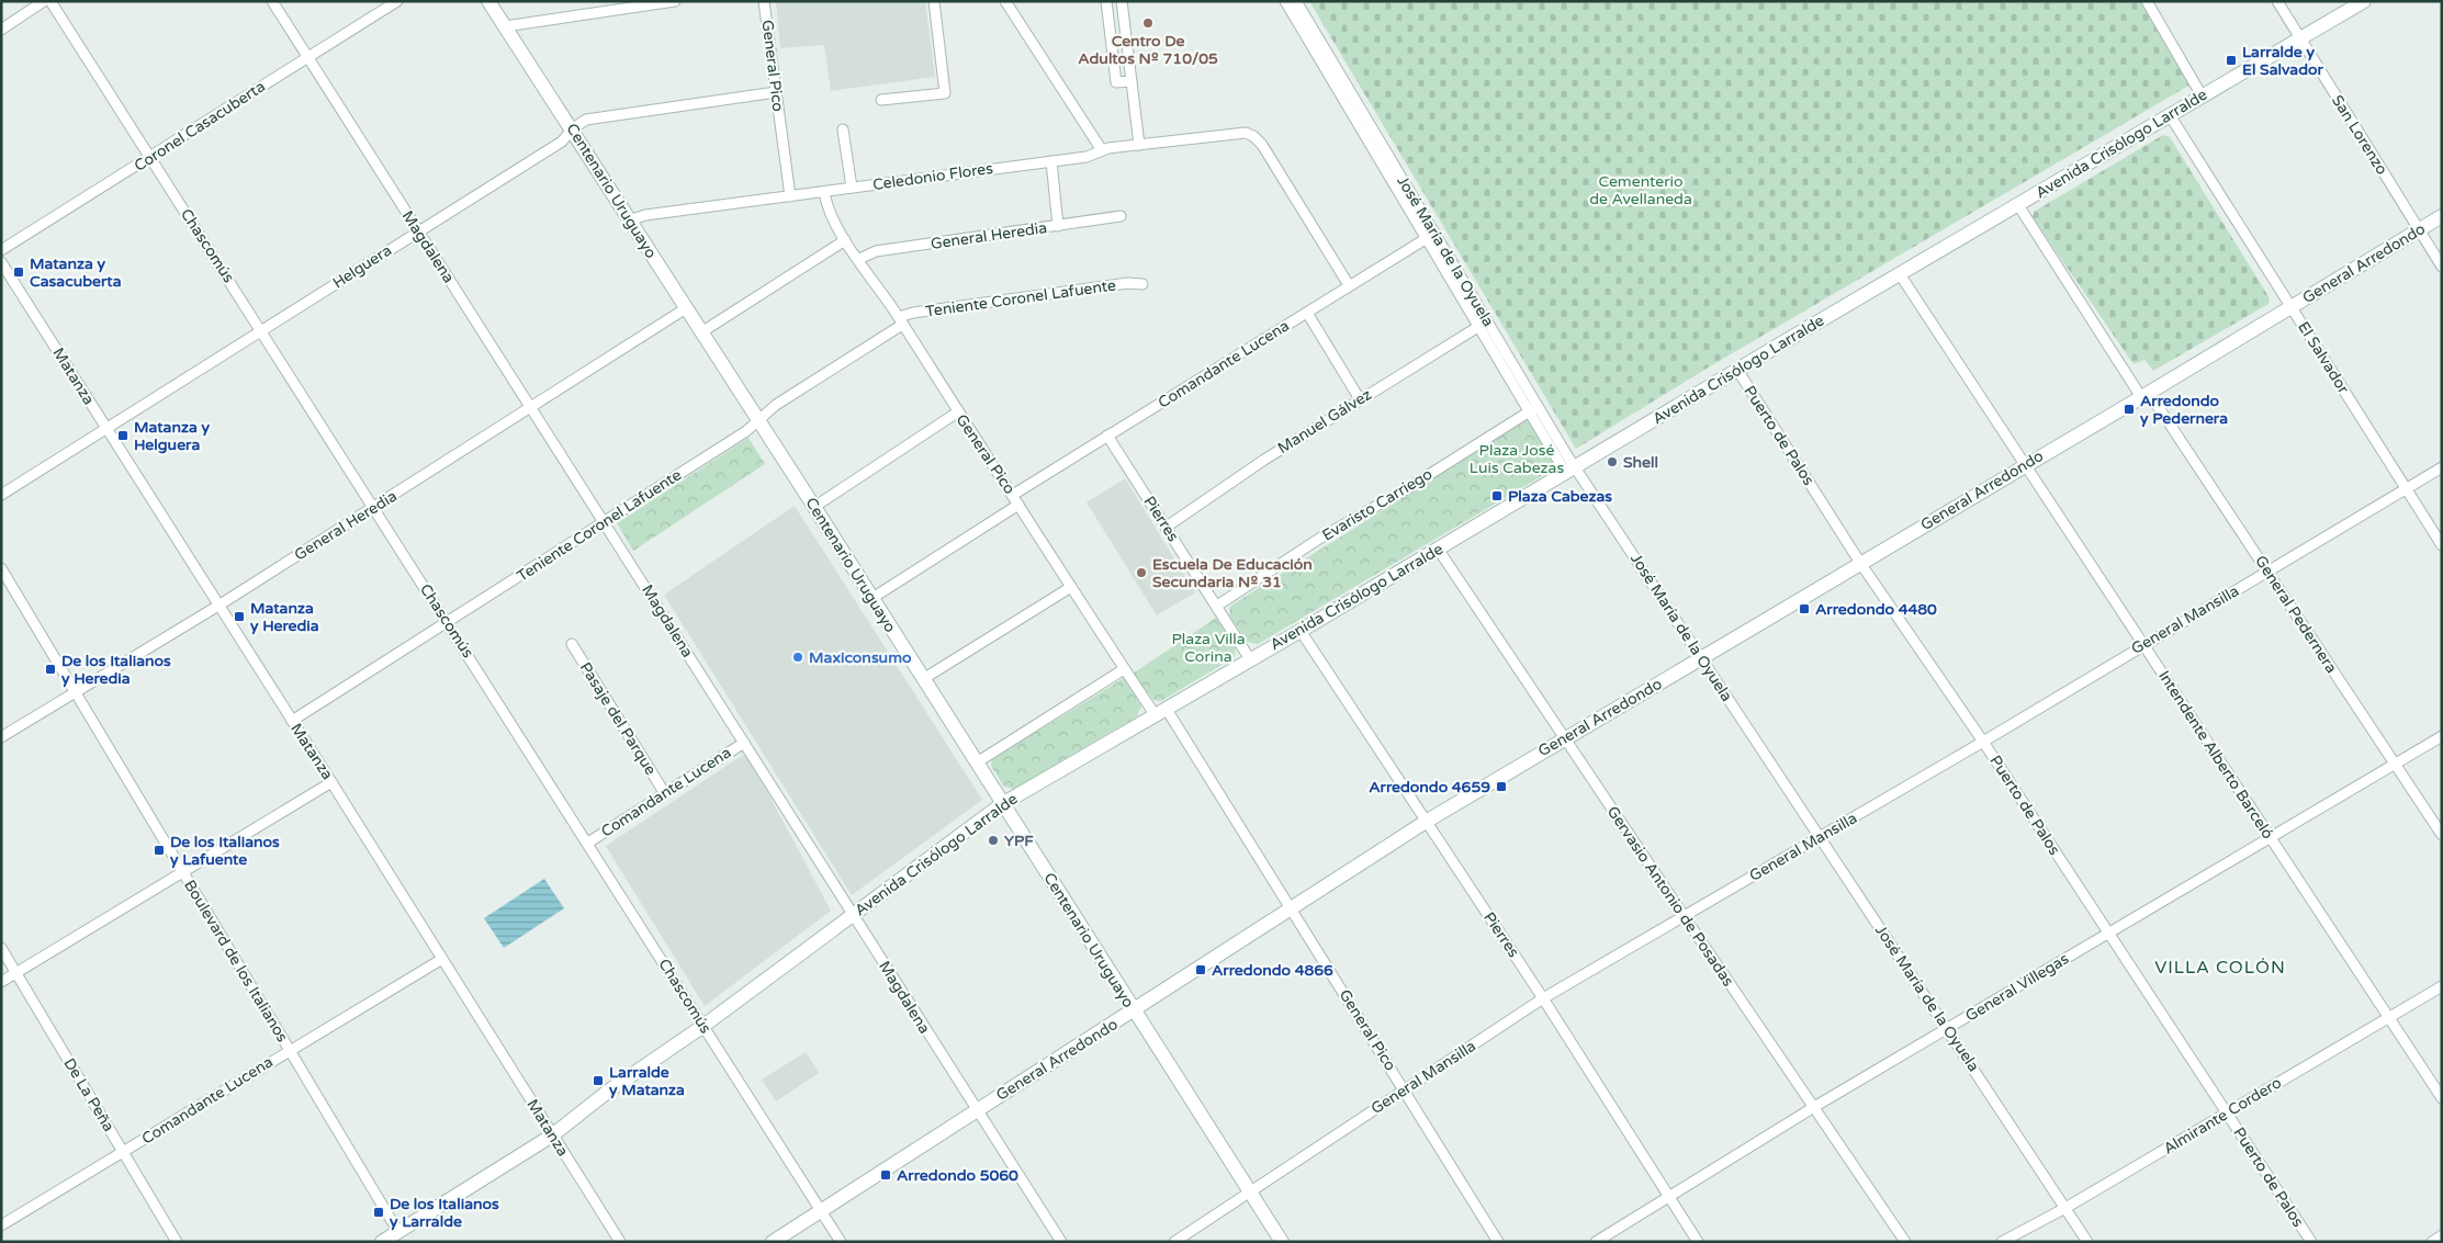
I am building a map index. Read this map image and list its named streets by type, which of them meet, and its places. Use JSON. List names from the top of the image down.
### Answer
{
  "streets": {
    "street": [
      "General Pico",
      "Coronel Casacuberta",
      "San Lorenzo",
      "Avenida Crisólogo Larralde",
      "Celedonio Flores",
      "Centenario Uruguayo",
      "General Heredia",
      "Chascomús",
      "Magdalena",
      "José María de la Oyuela",
      "General Arredondo",
      "Helguera",
      "Teniente Coronel Lafuente",
      "El Salvador",
      "Comandante Lucena",
      "Matanza",
      "Manuel Gálvez",
      "Puerto de Palos",
      "Evaristo Carriego",
      "Pierres",
      "General Pedernera",
      "General Mansilla",
      "Pasaje del Parque",
      "Intendente Alberto Barceló",
      "Gervasio Antonio de Posadas",
      "Boulevard de los Italianos",
      "General Villegas",
      "De La Peña",
      "Almirante Cordero"
    ]
  },
  "crossings": [
    ["General Pico", "Avenida Crisólogo Larralde"],
    ["General Pico", "Celedonio Flores"],
    ["General Pico", "General Heredia"],
    ["General Pico", "General Arredondo"],
    ["General Pico", "Helguera"],
    ["General Pico", "Teniente Coronel Lafuente"],
    ["General Pico", "Comandante Lucena"],
    ["General Pico", "General Mansilla"],
    ["Coronel Casacuberta", "Chascomús"],
    ["Coronel Casacuberta", "Magdalena"],
    ["San Lorenzo", "Avenida Crisólogo Larralde"],
    ["San Lorenzo", "General Arredondo"],
    ["Avenida Crisólogo Larralde", "Centenario Uruguayo"],
    ["Avenida Crisólogo Larralde", "Chascomús"],
    ["Avenida Crisólogo Larralde", "Magdalena"],
    ["Avenida Crisólogo Larralde", "José María de la Oyuela"],
    ["Avenida Crisólogo Larralde", "El Salvador"],
    ["Avenida Crisólogo Larralde", "Matanza"],
    ["Avenida Crisólogo Larralde", "Puerto de Palos"],
    ["Avenida Crisólogo Larralde", "Pierres"],
    ["Avenida Crisólogo Larralde", "General Pedernera"],
    ["Avenida Crisólogo Larralde", "Intendente Alberto Barceló"],
    ["Avenida Crisólogo Larralde", "Gervasio Antonio de Posadas"],
    ["Avenida Crisólogo Larralde", "Boulevard de los Italianos"],
    ["Celedonio Flores", "Centenario Uruguayo"],
    ["Celedonio Flores", "Comandante Lucena"],
    ["Centenario Uruguayo", "General Heredia"],
    ["Centenario Uruguayo", "General Arredondo"],
    ["Centenario Uruguayo", "Helguera"],
    ["Centenario Uruguayo", "Teniente Coronel Lafuente"],
    ["Centenario Uruguayo", "General Mansilla"],
    ["General Heredia", "Chascomús"],
    ["General Heredia", "Magdalena"],
    ["General Heredia", "Matanza"],
    ["General Heredia", "Boulevard de los Italianos"],
    ["Chascomús", "General Arredondo"],
    ["Chascomús", "Helguera"],
    ["Chascomús", "Teniente Coronel Lafuente"],
    ["Chascomús", "Comandante Lucena"],
    ["Magdalena", "General Arredondo"],
    ["Magdalena", "Helguera"],
    ["Magdalena", "Teniente Coronel Lafuente"],
    ["Magdalena", "Comandante Lucena"],
    ["José María de la Oyuela", "General Arredondo"],
    ["José María de la Oyuela", "Comandante Lucena"],
    ["José María de la Oyuela", "Manuel Gálvez"],
    ["José María de la Oyuela", "Evaristo Carriego"],
    ["José María de la Oyuela", "General Mansilla"],
    ["José María de la Oyuela", "General Villegas"],
    ["José María de la Oyuela", "Almirante Cordero"],
    ["General Arredondo", "El Salvador"],
    ["General Arredondo", "Puerto de Palos"],
    ["General Arredondo", "Pierres"],
    ["General Arredondo", "General Pedernera"],
    ["General Arredondo", "Intendente Alberto Barceló"],
    ["General Arredondo", "Gervasio Antonio de Posadas"],
    ["Helguera", "Matanza"],
    ["Teniente Coronel Lafuente", "Matanza"],
    ["El Salvador", "General Mansilla"],
    ["Comandante Lucena", "Matanza"],
    ["Comandante Lucena", "Pierres"],
    ["Comandante Lucena", "Pasaje del Parque"],
    ["Comandante Lucena", "Boulevard de los Italianos"],
    ["Comandante Lucena", "De La Peña"],
    ["Manuel Gálvez", "Pierres"],
    ["Puerto de Palos", "General Mansilla"],
    ["Puerto de Palos", "General Villegas"],
    ["Puerto de Palos", "Almirante Cordero"],
    ["Evaristo Carriego", "Pierres"],
    ["Pierres", "General Mansilla"],
    ["Pierres", "General Villegas"],
    ["General Pedernera", "General Mansilla"],
    ["General Pedernera", "General Villegas"],
    ["General Mansilla", "Intendente Alberto Barceló"],
    ["General Mansilla", "Gervasio Antonio de Posadas"],
    ["Intendente Alberto Barceló", "General Villegas"],
    ["Intendente Alberto Barceló", "Almirante Cordero"],
    ["Gervasio Antonio de Posadas", "General Villegas"]
  ],
  "districts": ["VILLA COLÓN"],
  "parks": ["Cementerio de Avellaneda", "Plaza José Luis Cabezas", "Plaza Villa Corina"],
  "places": {
    "other": [
      "Centro De Adultos Nº 710/05",
      "Shell",
      "Escuela De Educación Secundaria Nº 31",
      "Maxiconsumo",
      "YPF"
    ],
    "transit": [
      "Larralde y El Salvador",
      "Matanza y Casacuberta",
      "Arredondo y Pedernera",
      "Matanza y Helguera",
      "Plaza Cabezas",
      "Arredondo 4480",
      "Matanza y Heredia",
      "De los Italianos y Heredia",
      "Arredondo 4659",
      "De los Italianos y Lafuente",
      "Arredondo 4866",
      "Larralde y Matanza",
      "Arredondo 5060",
      "De los Italianos y Larralde"
    ]
  }
}
